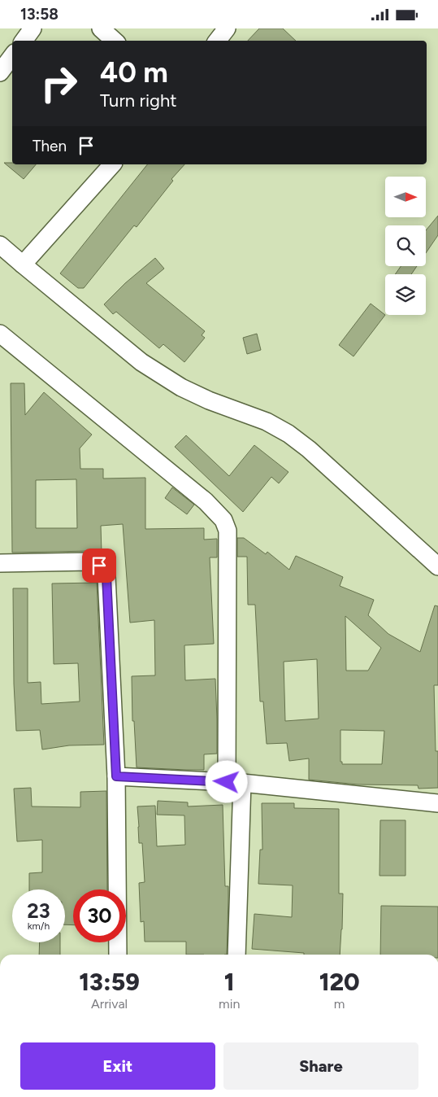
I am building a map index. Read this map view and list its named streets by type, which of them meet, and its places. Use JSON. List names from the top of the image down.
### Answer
{
  "north": "right",
  "page": {
    "status": "13:58",
    "turn": ["40 m", "Turn right"],
    "then": "Then",
    "speed": "23 km/h",
    "limit": "30",
    "eta": [
      "13:59",
      "Arrival",
      "1",
      "min",
      "120",
      "m"
    ],
    "buttons": ["Exit", "Share"]
  }
}
